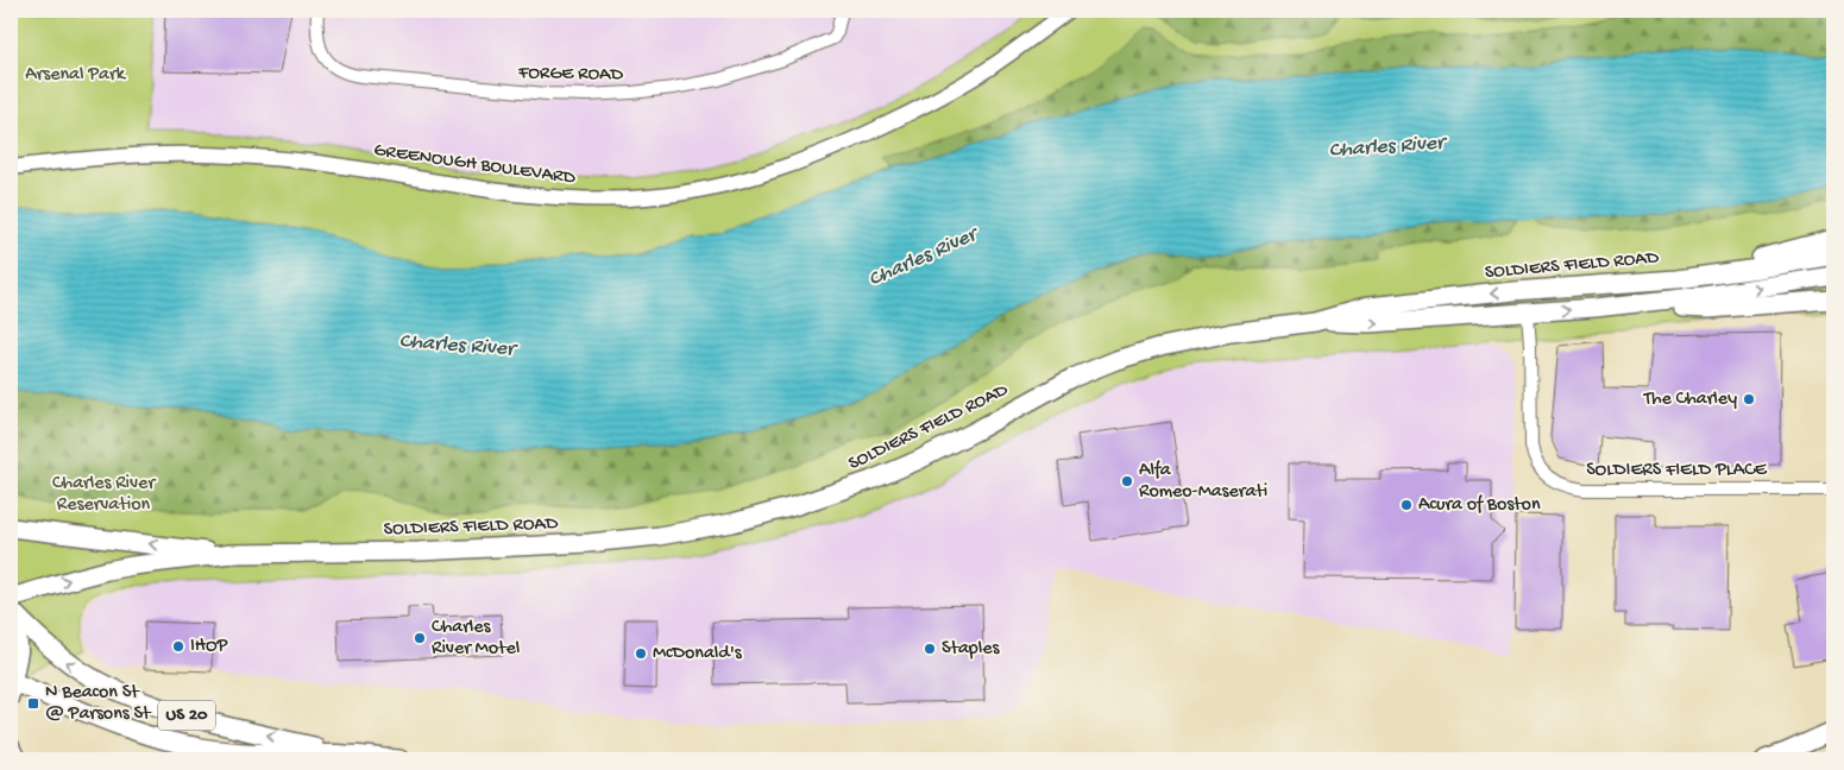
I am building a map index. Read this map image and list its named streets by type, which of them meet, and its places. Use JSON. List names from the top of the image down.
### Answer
{
  "streets": {
    "main road": ["SOLDIERS FIELD ROAD", "US 20"],
    "street": ["FORGE ROAD", "GREENOUGH BOULEVARD", "SOLDIERS FIELD PLACE"]
  },
  "crossings": [
    ["SOLDIERS FIELD ROAD", "SOLDIERS FIELD PLACE"]
  ],
  "water": ["Charles River"],
  "parks": ["Arsenal Park", "Charles River Reservation"],
  "places": {
    "other": [
      "The Charley",
      "Alfa Romeo-Maserati",
      "Acura of Boston",
      "Charles River Motel",
      "IHOP",
      "Staples",
      "McDonald's"
    ],
    "transit": ["N Beacon St @ Parsons St"]
  }
}
